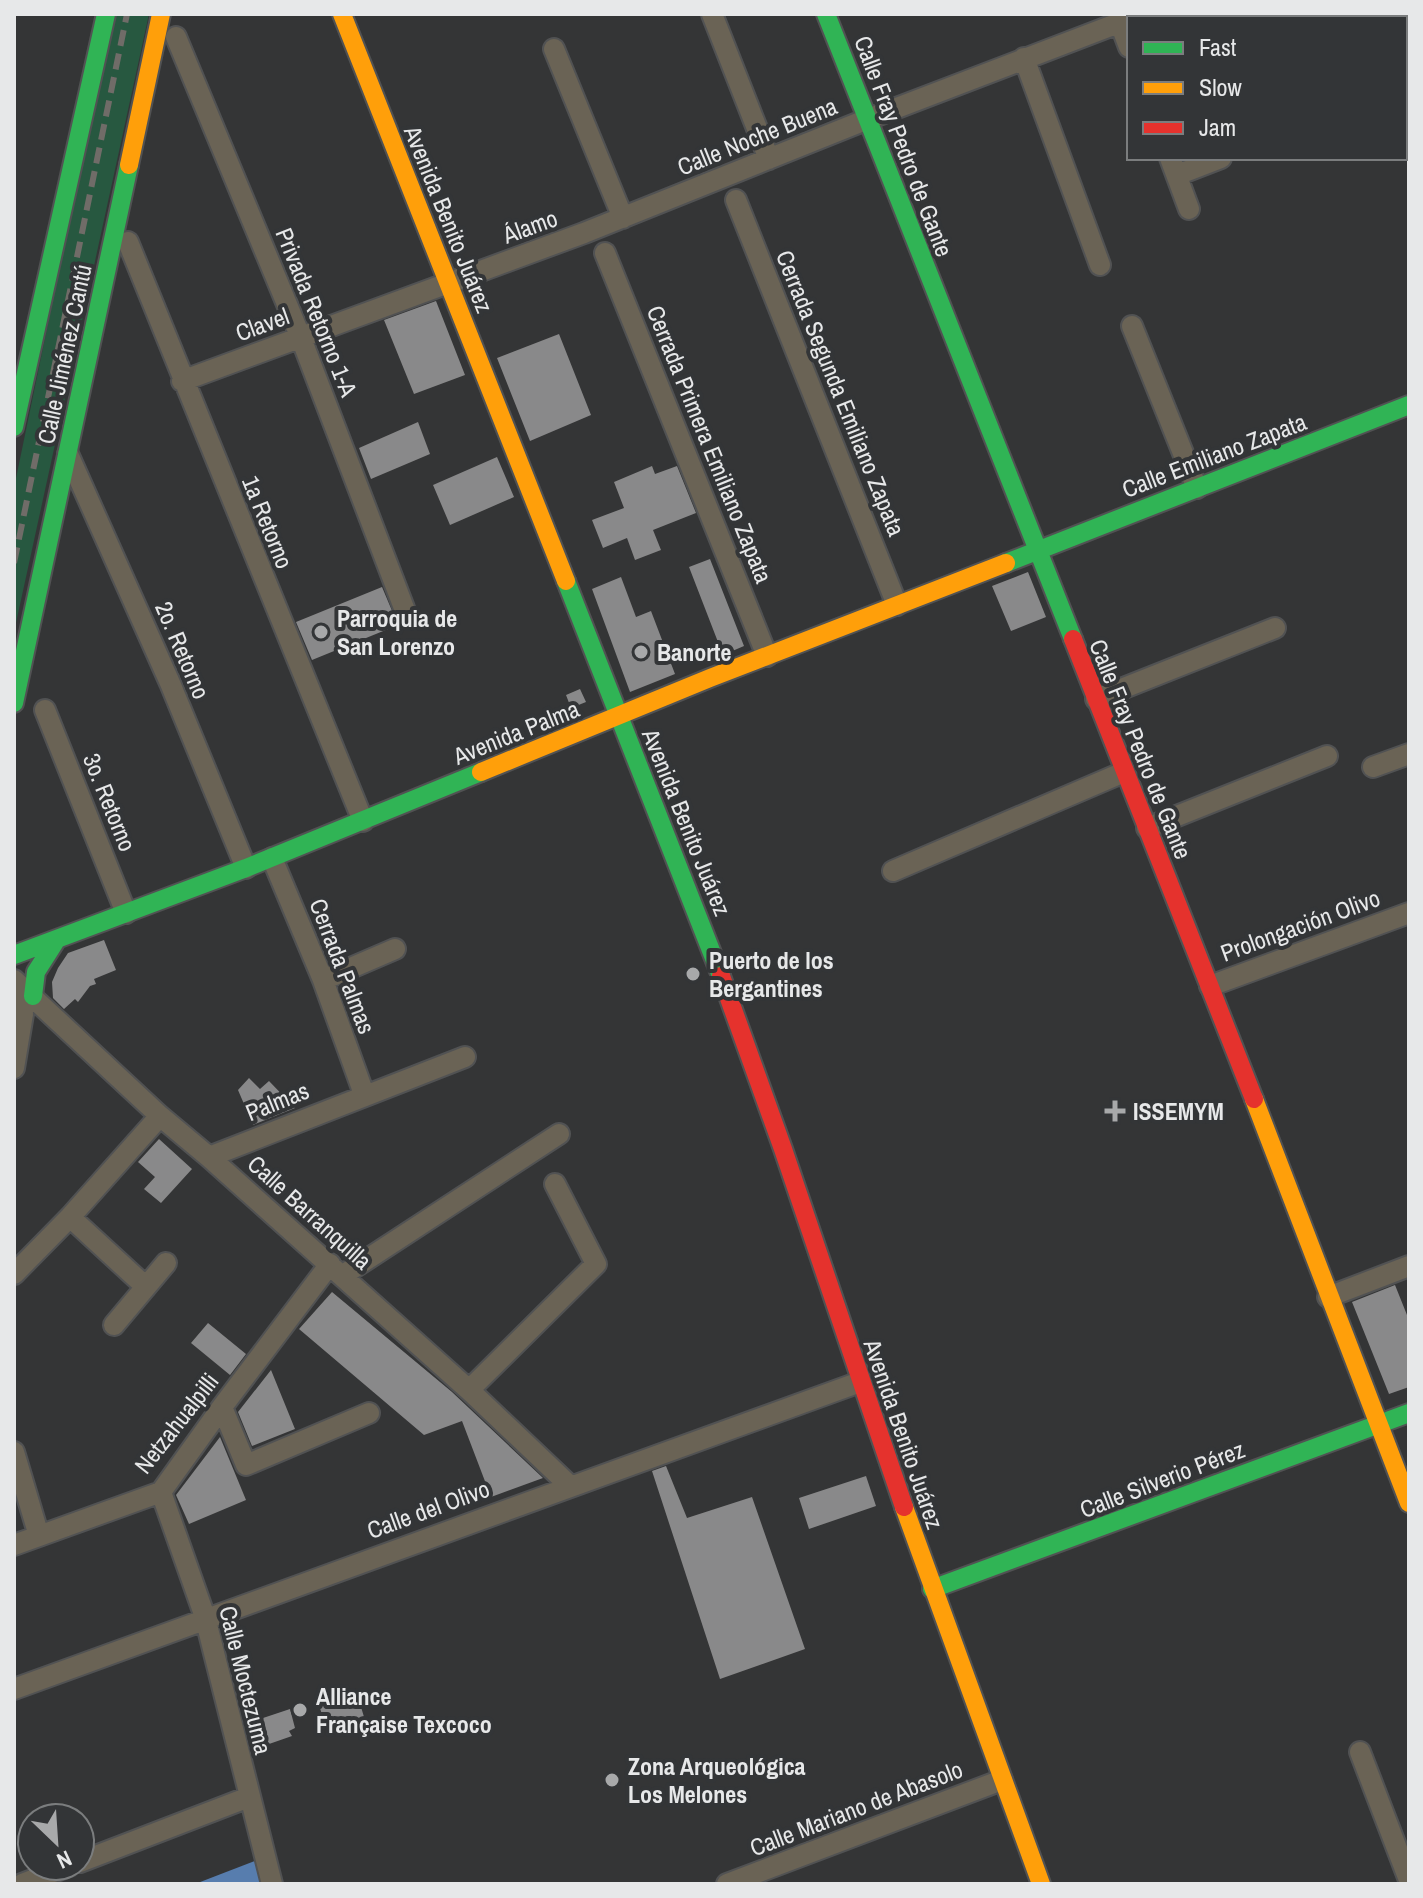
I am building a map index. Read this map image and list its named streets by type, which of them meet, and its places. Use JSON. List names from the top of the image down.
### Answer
{
  "streets": {
    "main road": [
      "Calle Fray Pedro de Gante",
      "Avenida Benito Juárez",
      "Calle Jiménez Cantú",
      "Calle Emiliano Zapata",
      "Avenida Palma",
      "Calle Silverio Pérez"
    ],
    "street": [
      "Calle Noche Buena",
      "Álamo",
      "Privada Retorno 1-A",
      "Clavel",
      "Cerrada Segunda Emiliano Zapata",
      "Cerrada Primera Emiliano Zapata",
      "1a Retorno",
      "2o. Retorno",
      "3o. Retorno",
      "Prolongación Olivo",
      "Cerrada Palmas",
      "Palmas",
      "Calle Barranquilla",
      "Netzahualpilli",
      "Calle del Olivo",
      "Calle Moctezuma",
      "Calle Mariano de Abasolo"
    ]
  },
  "crossings": [
    ["Calle Noche Buena", "Calle Fray Pedro de Gante"],
    ["Calle Noche Buena", "Álamo"],
    ["Calle Fray Pedro de Gante", "Calle Emiliano Zapata"],
    ["Calle Fray Pedro de Gante", "Avenida Palma"],
    ["Calle Fray Pedro de Gante", "Prolongación Olivo"],
    ["Calle Fray Pedro de Gante", "Calle Silverio Pérez"],
    ["Avenida Benito Juárez", "Álamo"],
    ["Avenida Benito Juárez", "Clavel"],
    ["Avenida Benito Juárez", "Avenida Palma"],
    ["Avenida Benito Juárez", "Calle Silverio Pérez"],
    ["Avenida Benito Juárez", "Calle del Olivo"],
    ["Avenida Benito Juárez", "Calle Mariano de Abasolo"],
    ["Álamo", "Clavel"],
    ["Privada Retorno 1-A", "Clavel"],
    ["Clavel", "1a Retorno"],
    ["Calle Jiménez Cantú", "2o. Retorno"],
    ["Cerrada Segunda Emiliano Zapata", "Avenida Palma"],
    ["Cerrada Primera Emiliano Zapata", "Avenida Palma"],
    ["Calle Emiliano Zapata", "Avenida Palma"],
    ["1a Retorno", "Avenida Palma"],
    ["2o. Retorno", "Avenida Palma"],
    ["Avenida Palma", "3o. Retorno"],
    ["Avenida Palma", "Cerrada Palmas"],
    ["Cerrada Palmas", "Palmas"],
    ["Palmas", "Calle Barranquilla"],
    ["Calle Barranquilla", "Netzahualpilli"],
    ["Calle Barranquilla", "Calle del Olivo"],
    ["Netzahualpilli", "Calle Moctezuma"],
    ["Calle del Olivo", "Calle Moctezuma"]
  ],
  "places": {
    "other": [
      "Parroquia de San Lorenzo",
      "Banorte",
      "Puerto de los Bergantines",
      "Alliance Française Texcoco",
      "Zona Arqueológica Los Melones"
    ],
    "health": ["ISSEMYM"]
  },
  "legend": ["Fast", "Slow", "Jam"],
  "north": "bottom right"
}
